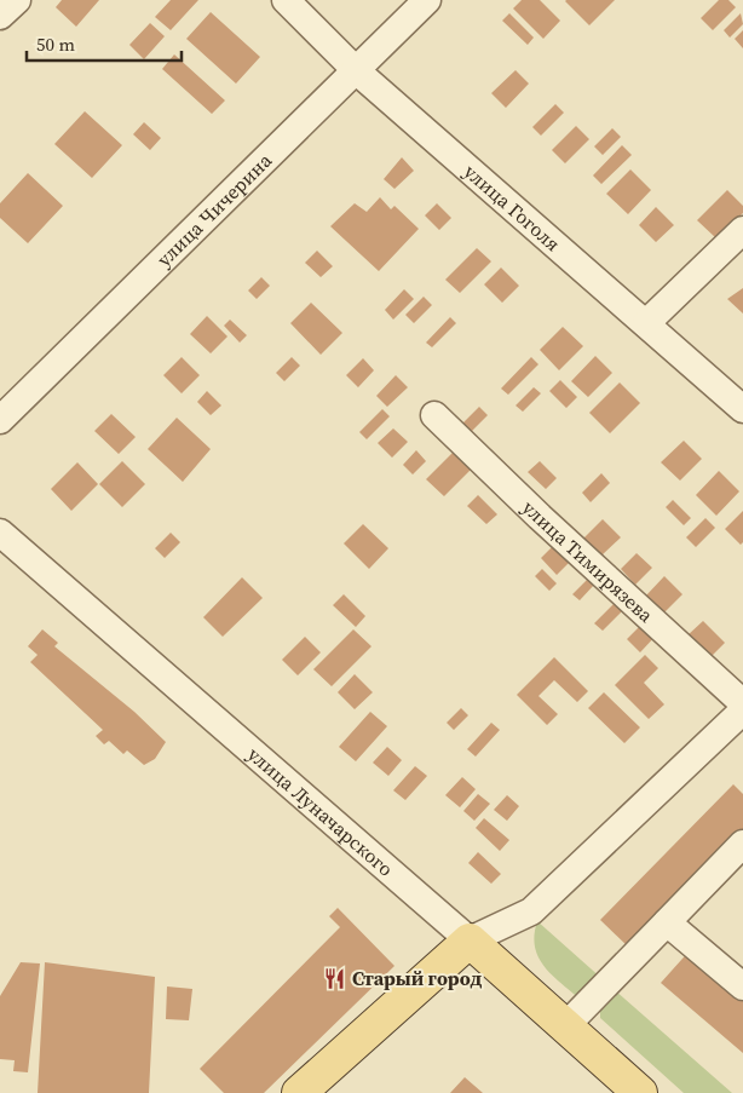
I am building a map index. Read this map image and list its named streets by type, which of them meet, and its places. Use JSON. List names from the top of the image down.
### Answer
{
  "streets": {
    "main road": ["улица Луначарского"],
    "street": ["улица Гоголя", "улица Чичерина", "улица Тимирязева"]
  },
  "crossings": [
    ["улица Гоголя", "улица Чичерина"]
  ],
  "places": {
    "restaurant": ["Старый город"]
  },
  "scale_bar": "50 m"
}
